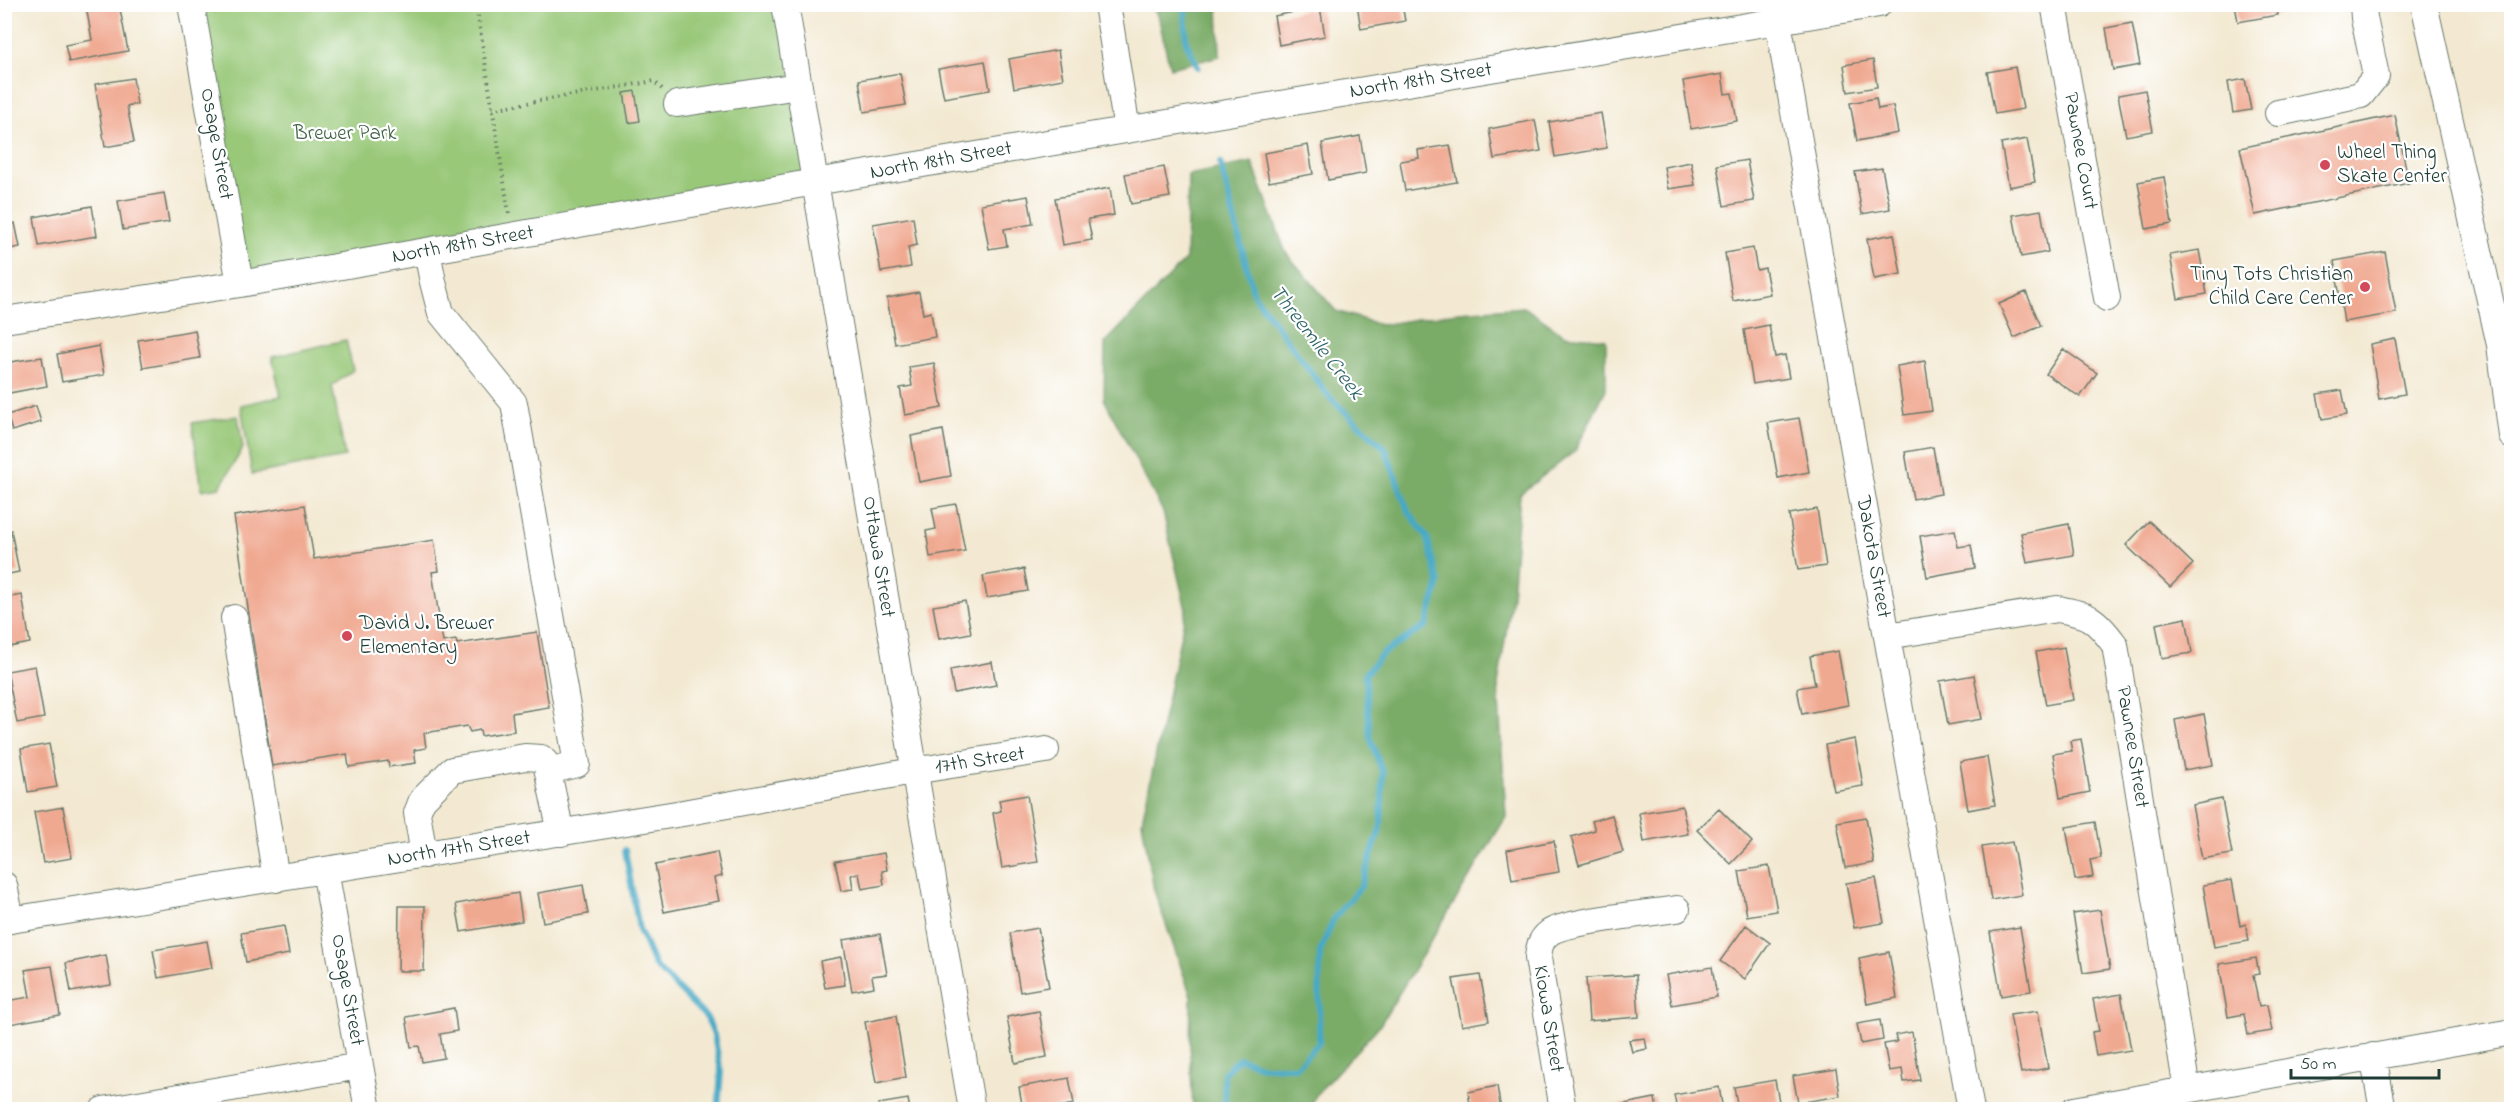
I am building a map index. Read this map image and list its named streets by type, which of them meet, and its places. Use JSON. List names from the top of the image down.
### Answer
{
  "streets": {
    "street": [
      "North 18th Street",
      "Osage Street",
      "Pawnee Court",
      "Ottawa Street",
      "Dakota Street",
      "Pawnee Street",
      "17th Street",
      "North 17th Street",
      "Kiowa Street"
    ]
  },
  "crossings": [
    ["North 18th Street", "Osage Street"],
    ["North 18th Street", "Ottawa Street"],
    ["North 18th Street", "Dakota Street"],
    ["Osage Street", "North 17th Street"],
    ["Ottawa Street", "17th Street"],
    ["Ottawa Street", "North 17th Street"],
    ["Dakota Street", "Pawnee Street"],
    ["17th Street", "North 17th Street"]
  ],
  "water": ["Threemile Creek"],
  "parks": ["Brewer Park"],
  "places": ["Wheel Thing Skate Center", "Tiny Tots Christian Child Care Center", "David J. Brewer Elementary"],
  "scale_bar": "50 m"
}
